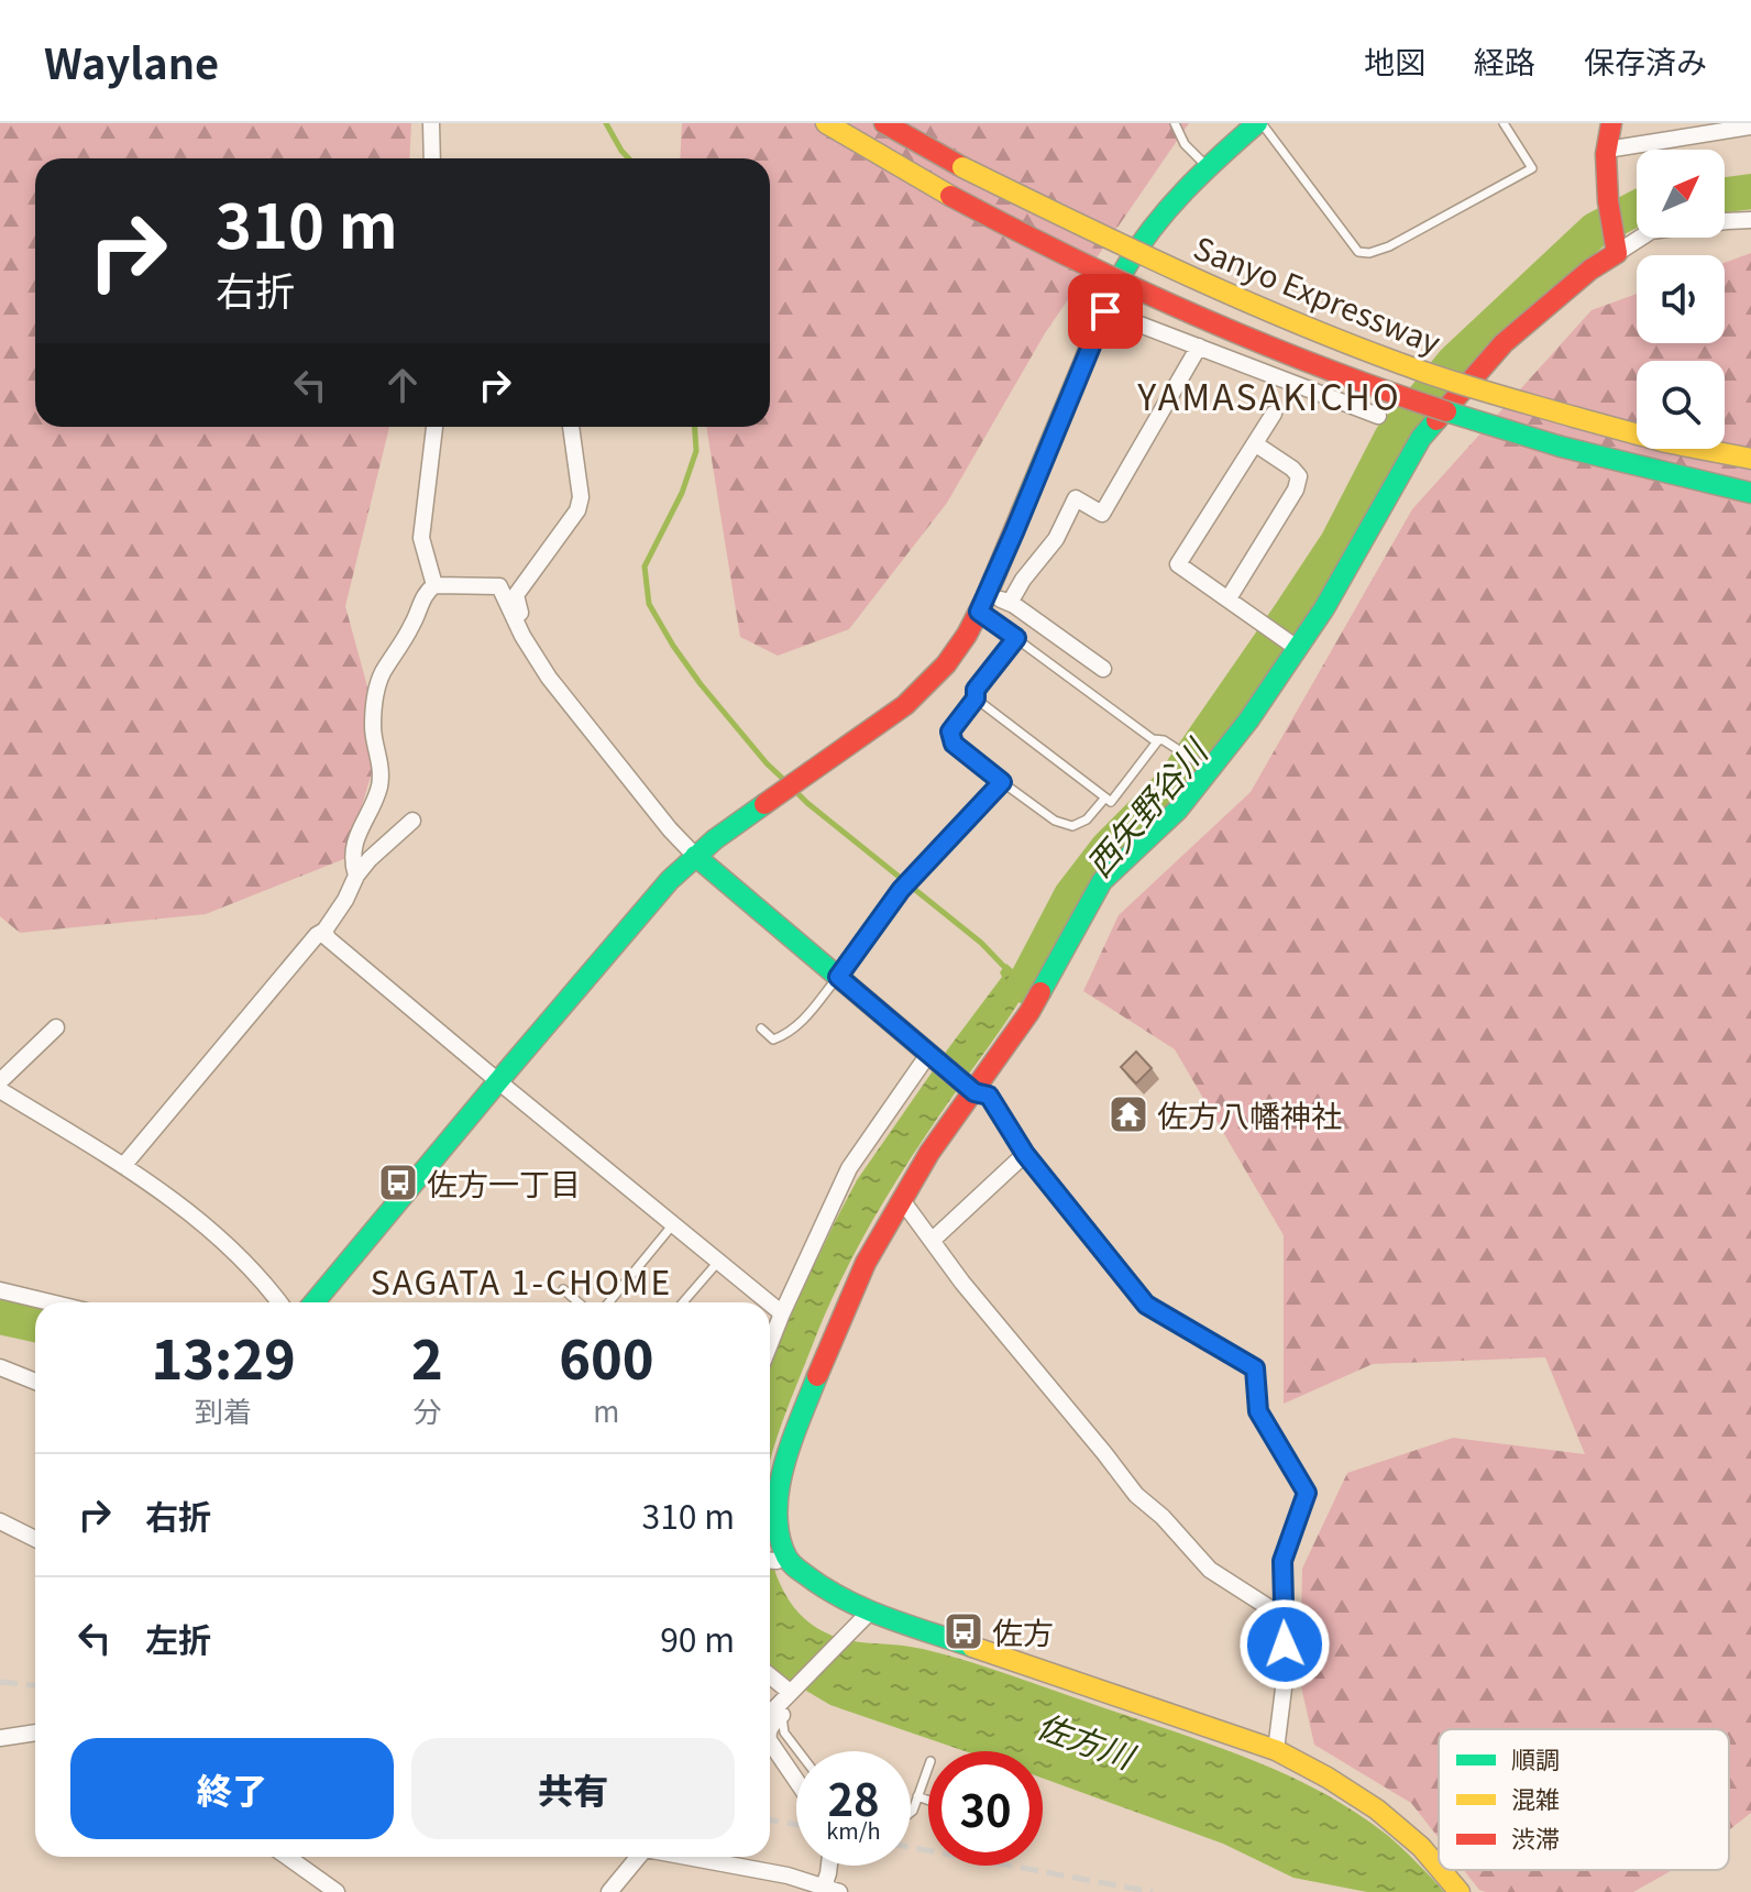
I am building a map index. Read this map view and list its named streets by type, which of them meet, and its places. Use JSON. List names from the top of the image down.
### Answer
{
  "streets": {
    "main road": ["Sanyo Expressway"]
  },
  "districts": ["YAMASAKICHO", "SAGATA 1-CHOME"],
  "water": ["西矢野谷川", "佐方川"],
  "places": {
    "temple": ["佐方八幡神社"],
    "bus stop": ["佐方一丁目", "佐方"]
  },
  "legend": ["順調", "混雑", "渋滞"],
  "north": "top right",
  "page": {
    "header": "Waylane",
    "nav": ["地図", "経路", "保存済み"],
    "turn": ["310 m", "右折"],
    "eta": [
      "13:29",
      "到着",
      "2",
      "分",
      "600",
      "m"
    ],
    "list": [
      {
        "name": "右折",
        "value": "310 m"
      },
      {
        "name": "左折",
        "value": "90 m"
      }
    ],
    "buttons": ["終了", "共有"],
    "speed": "28 km/h",
    "limit": "30"
  }
}
